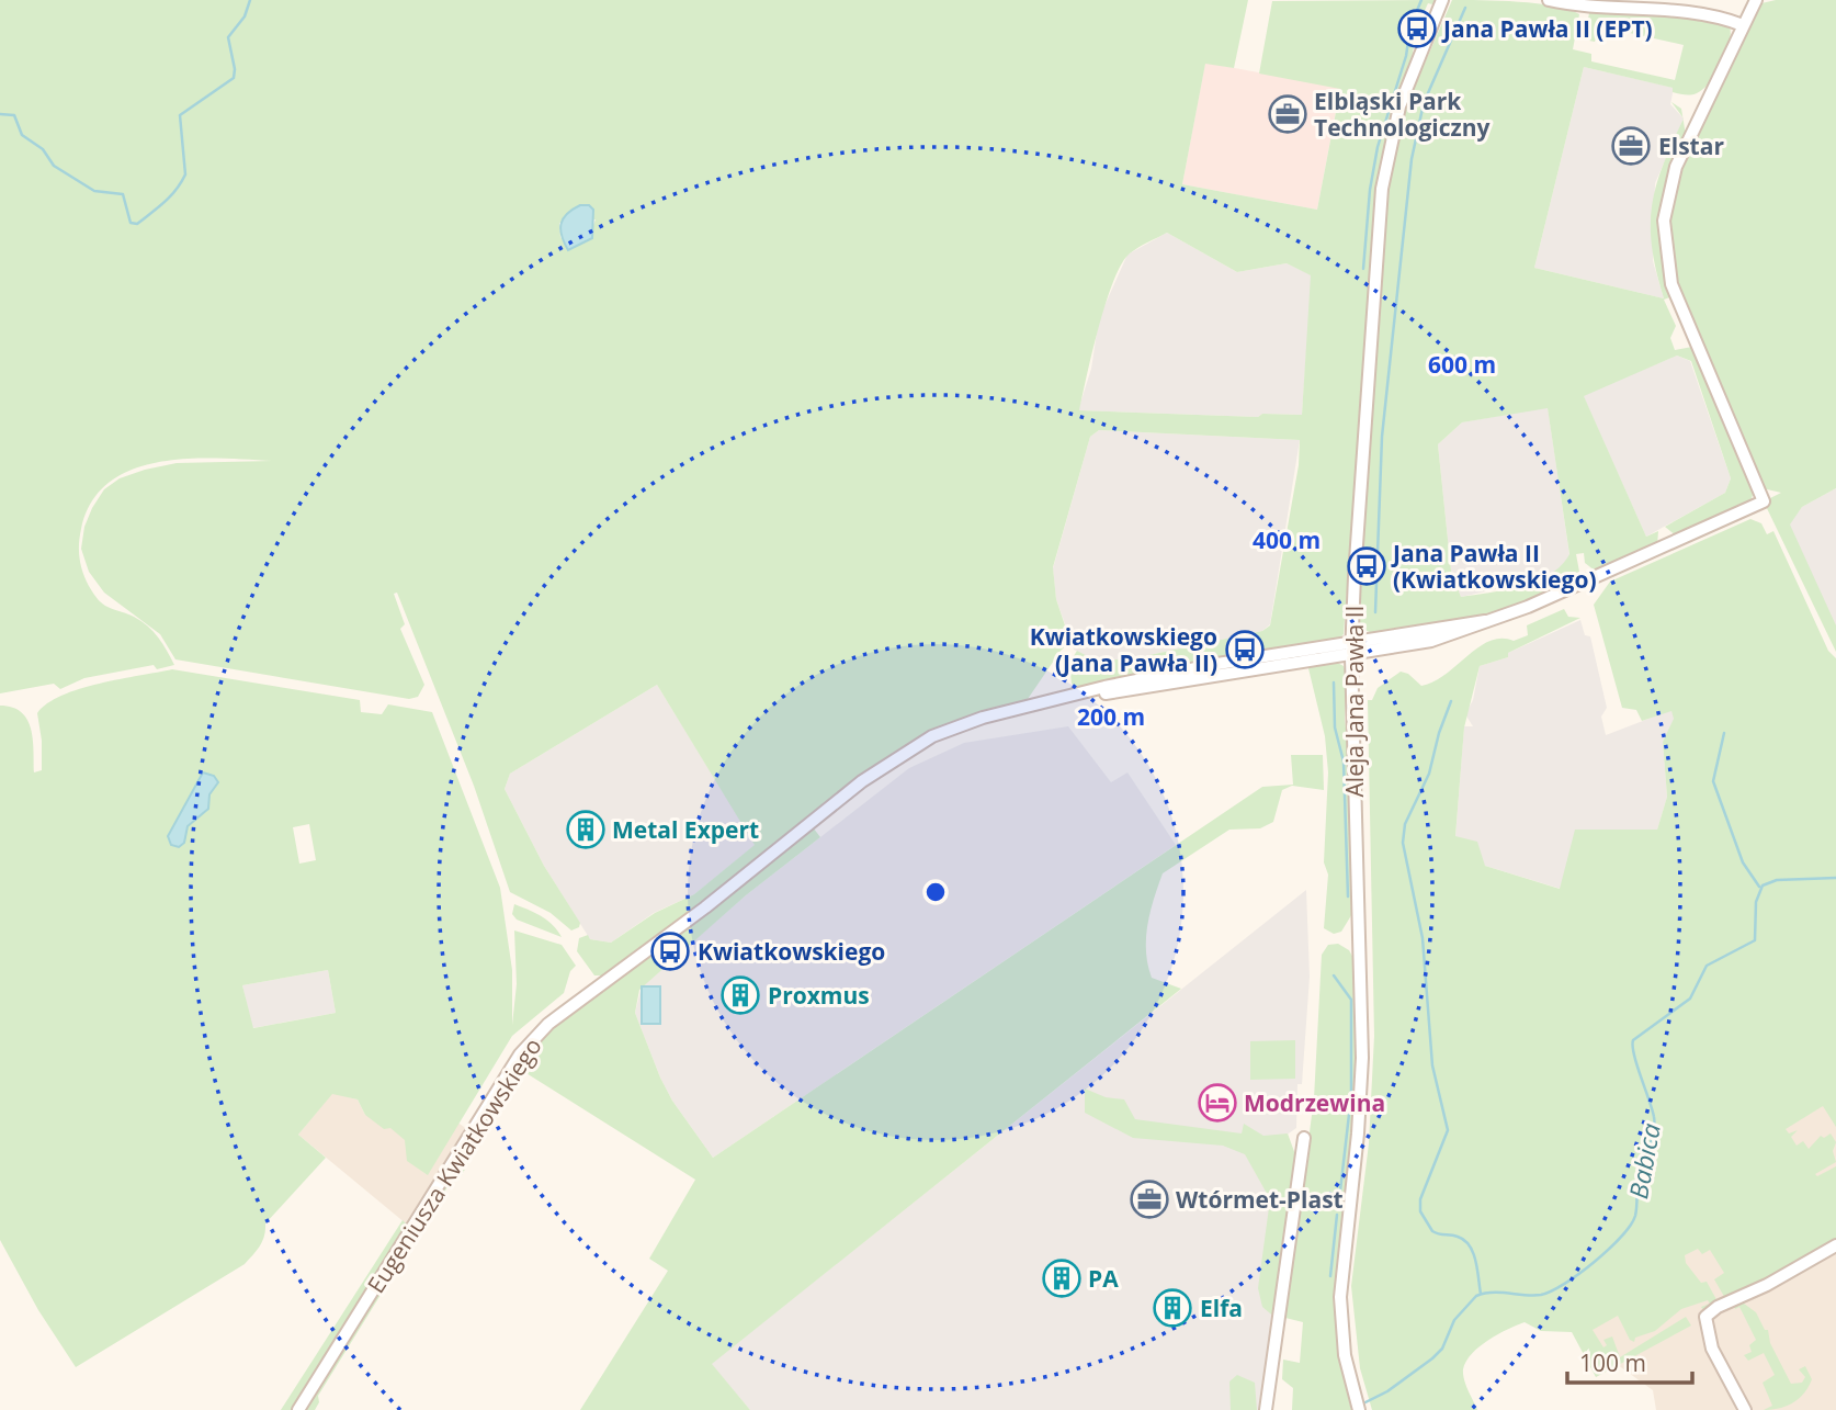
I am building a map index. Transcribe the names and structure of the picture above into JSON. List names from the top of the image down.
{
  "streets": {
    "street": ["Aleja Jana Pawła II", "Eugeniusza Kwiatkowskiego"]
  },
  "crossings": [
    ["Aleja Jana Pawła II", "Eugeniusza Kwiatkowskiego"]
  ],
  "water": ["Babica"],
  "places": {
    "bus stop": [
      "Jana Pawła II (EPT)",
      "Jana Pawła II (Kwiatkowskiego)",
      "Kwiatkowskiego (Jana Pawła II)",
      "Kwiatkowskiego"
    ],
    "office": ["Elbląski Park Technologiczny", "Elstar", "Wtórmet-Plast"],
    "building": [
      "Metal Expert",
      "Proxmus",
      "PA",
      "Elfa"
    ],
    "hotel": ["Modrzewina"]
  },
  "scale_bar": "100 m",
  "rings": ["600 m", "400 m", "200 m"]
}
